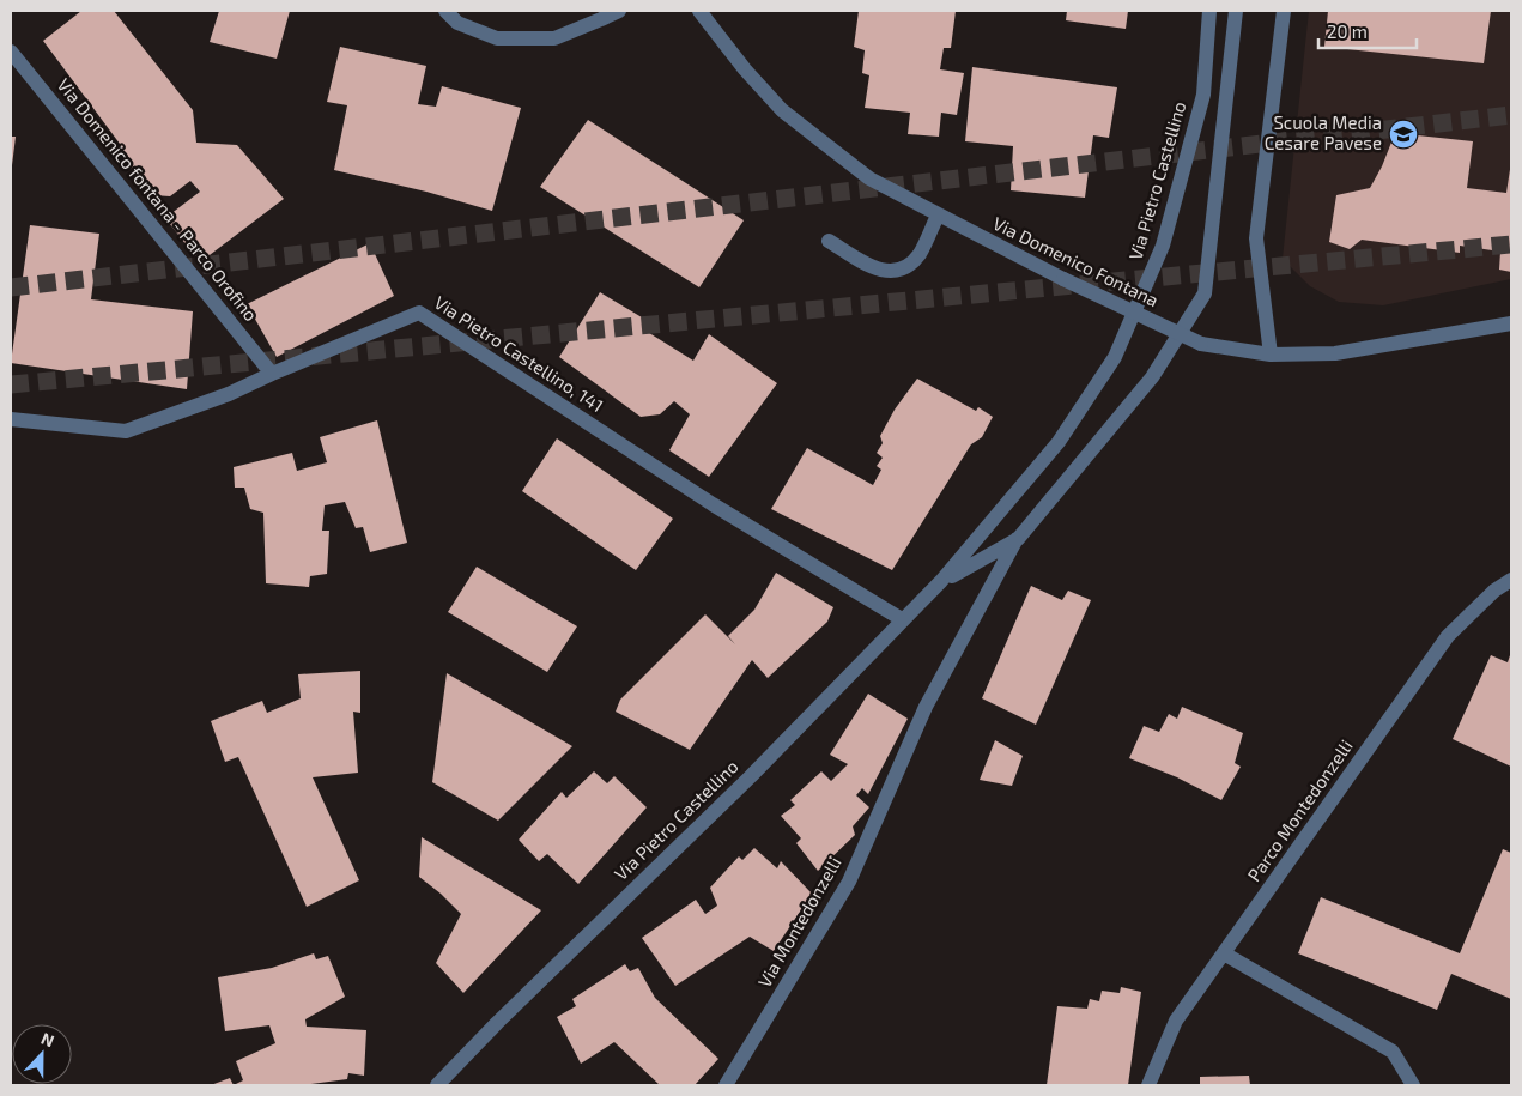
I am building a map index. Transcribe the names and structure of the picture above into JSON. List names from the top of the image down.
{
  "streets": {
    "street": [
      "Via Pietro Castellino",
      "Via Domenico fontana - Parco Orofino",
      "Via Domenico Fontana",
      "Via Pietro Castellino, 141",
      "Parco Montedonzelli",
      "Via Montedonzelli"
    ]
  },
  "crossings": [
    ["Via Pietro Castellino", "Via Pietro Castellino, 141"],
    ["Via Pietro Castellino", "Via Montedonzelli"],
    ["Via Domenico fontana - Parco Orofino", "Via Pietro Castellino, 141"]
  ],
  "places": {
    "school or university": ["Scuola Media Cesare Pavese"]
  },
  "scale_bar": "20 m",
  "north": "top"
}
